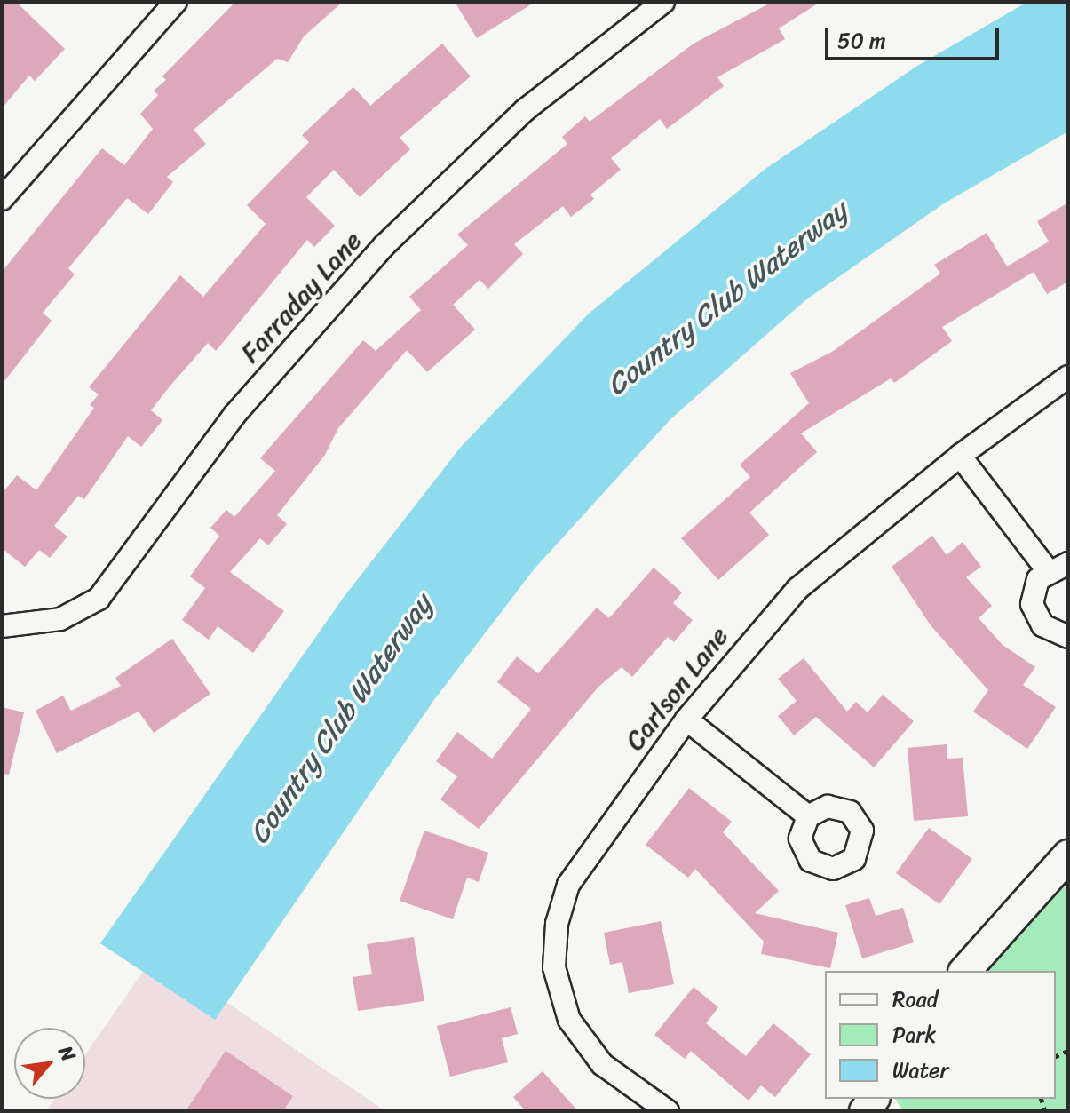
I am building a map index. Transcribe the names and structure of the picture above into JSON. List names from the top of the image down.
{
  "streets": {
    "street": ["Farraday Lane", "Carlson Lane"]
  },
  "water": ["Country Club Waterway"],
  "legend": ["Road", "Park", "Water"],
  "scale_bar": "50 m",
  "north": "top right"
}
